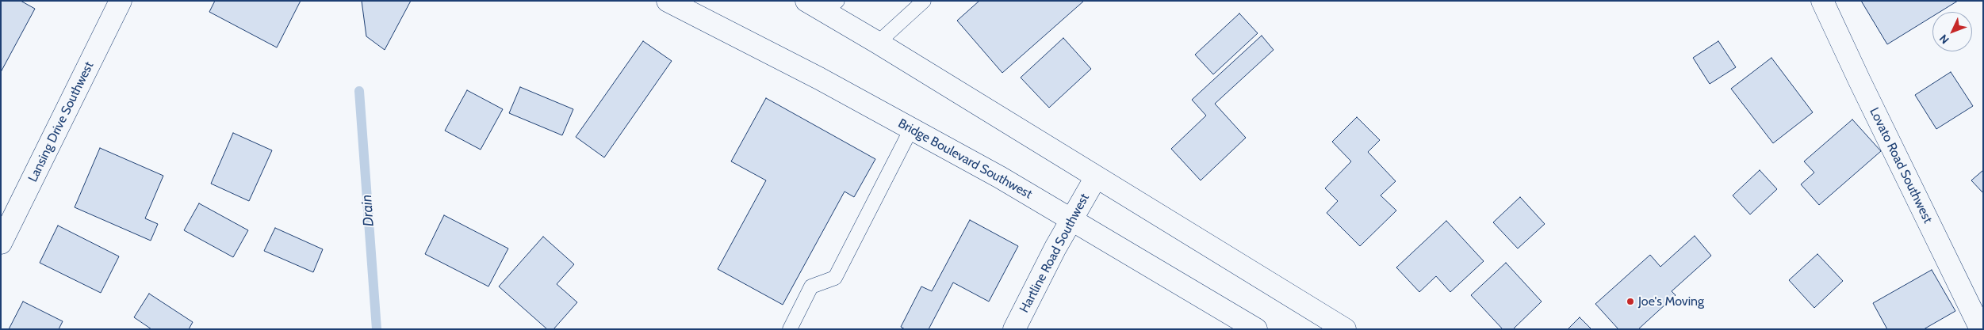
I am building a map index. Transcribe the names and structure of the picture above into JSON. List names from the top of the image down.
{
  "streets": {
    "main road": [
      "Lansing Drive Southwest",
      "Bridge Boulevard Southwest",
      "Lovato Road Southwest",
      "Hartline Road Southwest"
    ]
  },
  "crossings": [
    ["Bridge Boulevard Southwest", "Hartline Road Southwest"]
  ],
  "water": ["Drain"],
  "places": ["Joe's Moving"],
  "north": "bottom left"
}
